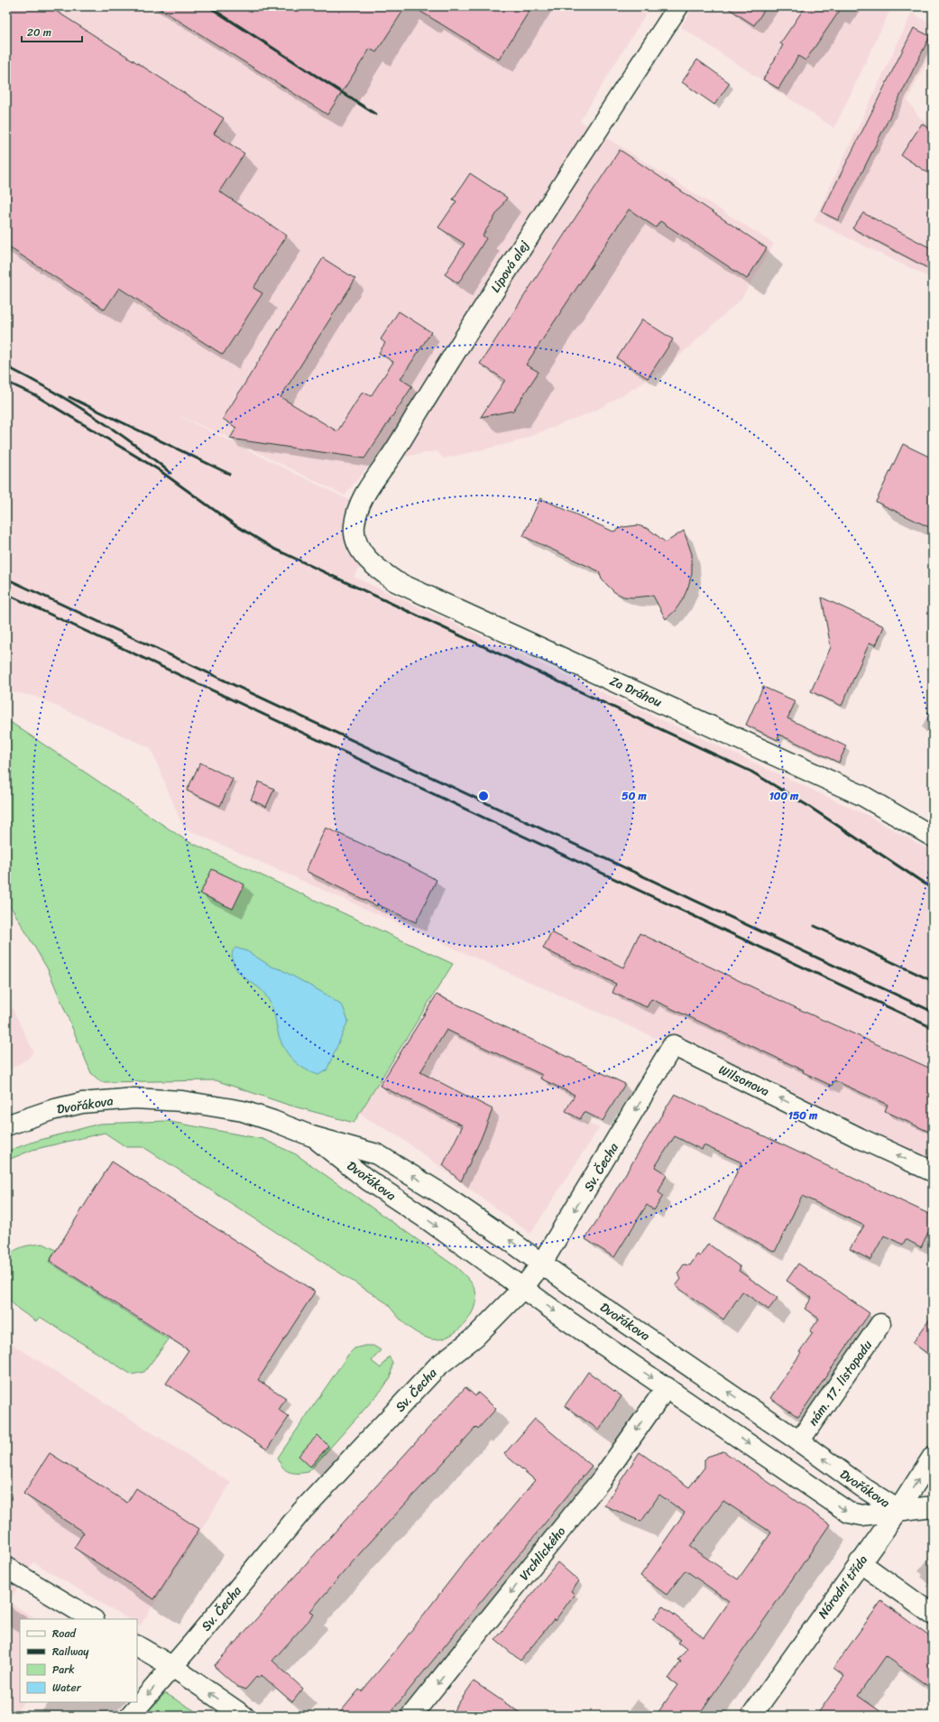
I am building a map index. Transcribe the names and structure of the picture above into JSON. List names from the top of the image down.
{
  "streets": {
    "street": [
      "Lipová alej",
      "Za Dráhou",
      "Wilsonova",
      "Dvořákova",
      "Sv. Čecha",
      "nám. 17. listopadu",
      "Vrchlického",
      "Národní třída"
    ]
  },
  "crossings": [
    ["Lipová alej", "Za Dráhou"],
    ["Wilsonova", "Sv. Čecha"],
    ["Dvořákova", "Sv. Čecha"],
    ["Dvořákova", "nám. 17. listopadu"],
    ["Dvořákova", "Vrchlického"],
    ["Dvořákova", "Národní třída"]
  ],
  "one_way": ["Wilsonova", "Sv. Čecha", "Vrchlického"],
  "legend": [
    "Road",
    "Railway",
    "Park",
    "Water"
  ],
  "scale_bar": "20 m",
  "rings": ["50 m", "100 m", "150 m"]
}
